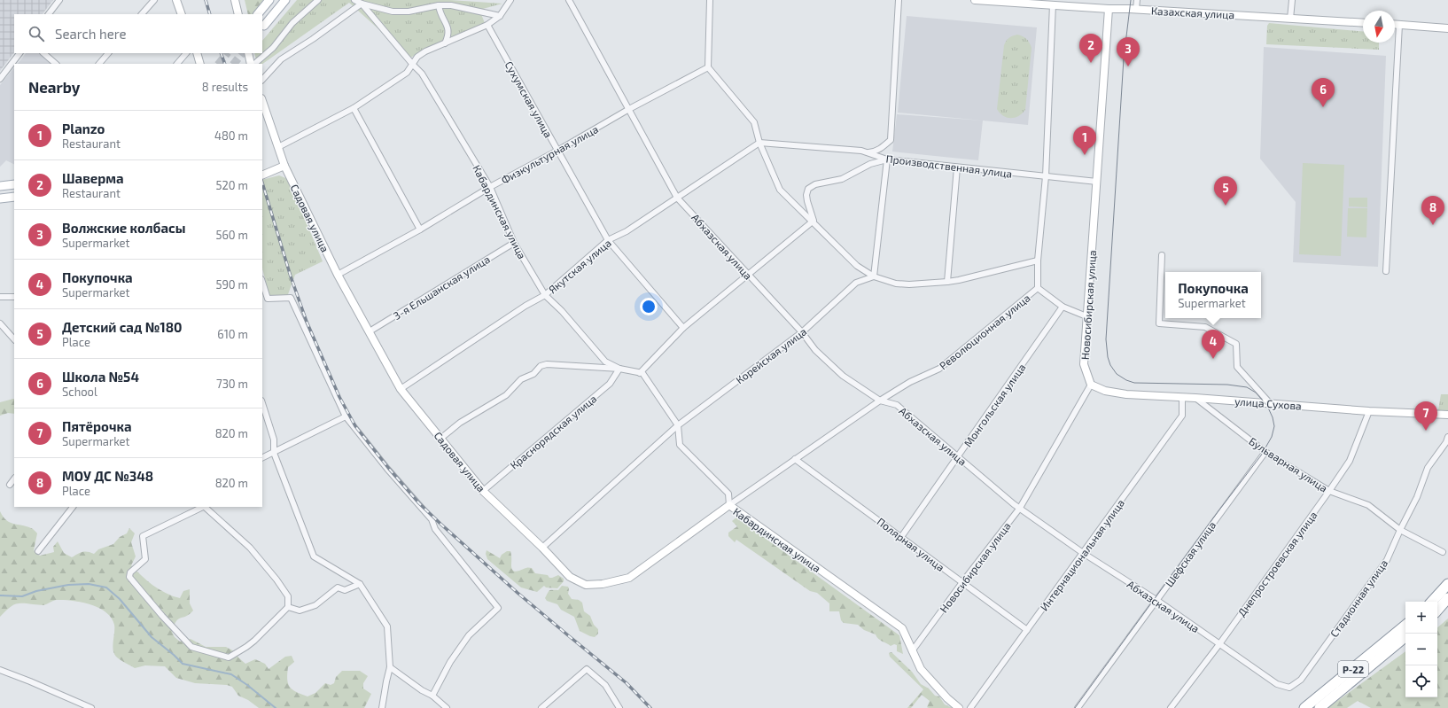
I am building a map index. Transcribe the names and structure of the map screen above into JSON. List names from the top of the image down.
{
  "streets": {
    "highway": ["Р-22"],
    "street": [
      "Казахская улица",
      "Сухумская улица",
      "Физкультурная улица",
      "Производственная улица",
      "Кабардинская улица",
      "Садовая улица",
      "Абхазская улица",
      "Якутская улица",
      "3-я Ельшанская улица",
      "Новосибирская улица",
      "Революционная улица",
      "Корейская улица",
      "улица Сухова",
      "Монгольская улица",
      "Краснорядская улица",
      "Бульварная улица",
      "Полярная улица",
      "Шефская улица",
      "Интернациональная улица",
      "Днепростроевская улица",
      "Стадионная улица"
    ]
  },
  "crossings": [
    ["Казахская улица", "Новосибирская улица"],
    ["Казахская улица", "Революционная улица"],
    ["Сухумская улица", "Физкультурная улица"],
    ["Сухумская улица", "Якутская улица"],
    ["Физкультурная улица", "Кабардинская улица"],
    ["Физкультурная улица", "Садовая улица"],
    ["Физкультурная улица", "Абхазская улица"],
    ["Производственная улица", "Якутская улица"],
    ["Производственная улица", "Новосибирская улица"],
    ["Производственная улица", "Революционная улица"],
    ["Кабардинская улица", "Садовая улица"],
    ["Кабардинская улица", "Якутская улица"],
    ["Кабардинская улица", "3-я Ельшанская улица"],
    ["Кабардинская улица", "Новосибирская улица"],
    ["Кабардинская улица", "Революционная улица"],
    ["Кабардинская улица", "Корейская улица"],
    ["Кабардинская улица", "Краснорядская улица"],
    ["Садовая улица", "Якутская улица"],
    ["Садовая улица", "3-я Ельшанская улица"],
    ["Садовая улица", "Революционная улица"],
    ["Садовая улица", "Корейская улица"],
    ["Садовая улица", "Краснорядская улица"],
    ["Абхазская улица", "Якутская улица"],
    ["Абхазская улица", "Новосибирская улица"],
    ["Абхазская улица", "Революционная улица"],
    ["Абхазская улица", "Корейская улица"],
    ["Абхазская улица", "Монгольская улица"],
    ["Абхазская улица", "Шефская улица"],
    ["Абхазская улица", "Интернациональная улица"],
    ["Абхазская улица", "Днепростроевская улица"],
    ["Абхазская улица", "Стадионная улица"],
    ["Новосибирская улица", "улица Сухова"],
    ["Новосибирская улица", "Полярная улица"],
    ["Революционная улица", "Полярная улица"],
    ["улица Сухова", "Бульварная улица"],
    ["улица Сухова", "Интернациональная улица"],
    ["улица Сухова", "Днепростроевская улица"],
    ["Монгольская улица", "Полярная улица"],
    ["Бульварная улица", "Шефская улица"],
    ["Бульварная улица", "Днепростроевская улица"],
    ["Бульварная улица", "Стадионная улица"],
    ["Полярная улица", "Интернациональная улица"]
  ],
  "north": "bottom",
  "page": {
    "search": "Search here",
    "pins": [
      "2",
      "3",
      "6",
      "1",
      "5",
      "8",
      "4",
      "7"
    ],
    "heading": ["Nearby", "8 results"],
    "list": [
      {
        "mark": "1",
        "name": "Planzo",
        "note": "Restaurant",
        "value": "480 m"
      },
      {
        "mark": "2",
        "name": "Шаверма",
        "note": "Restaurant",
        "value": "520 m"
      },
      {
        "mark": "3",
        "name": "Волжские колбасы",
        "note": "Supermarket",
        "value": "560 m"
      },
      {
        "mark": "4",
        "name": "Покупочка",
        "note": "Supermarket",
        "value": "590 m"
      },
      {
        "mark": "5",
        "name": "Детский сад №180",
        "note": "Place",
        "value": "610 m"
      },
      {
        "mark": "6",
        "name": "Школа №54",
        "note": "School",
        "value": "730 m"
      },
      {
        "mark": "7",
        "name": "Пятёрочка",
        "note": "Supermarket",
        "value": "820 m"
      },
      {
        "mark": "8",
        "name": "МОУ ДС №348",
        "note": "Place",
        "value": "820 m"
      }
    ],
    "popup": ["Покупочка", "Supermarket"],
    "map_buttons": ["+", "−"]
  }
}
